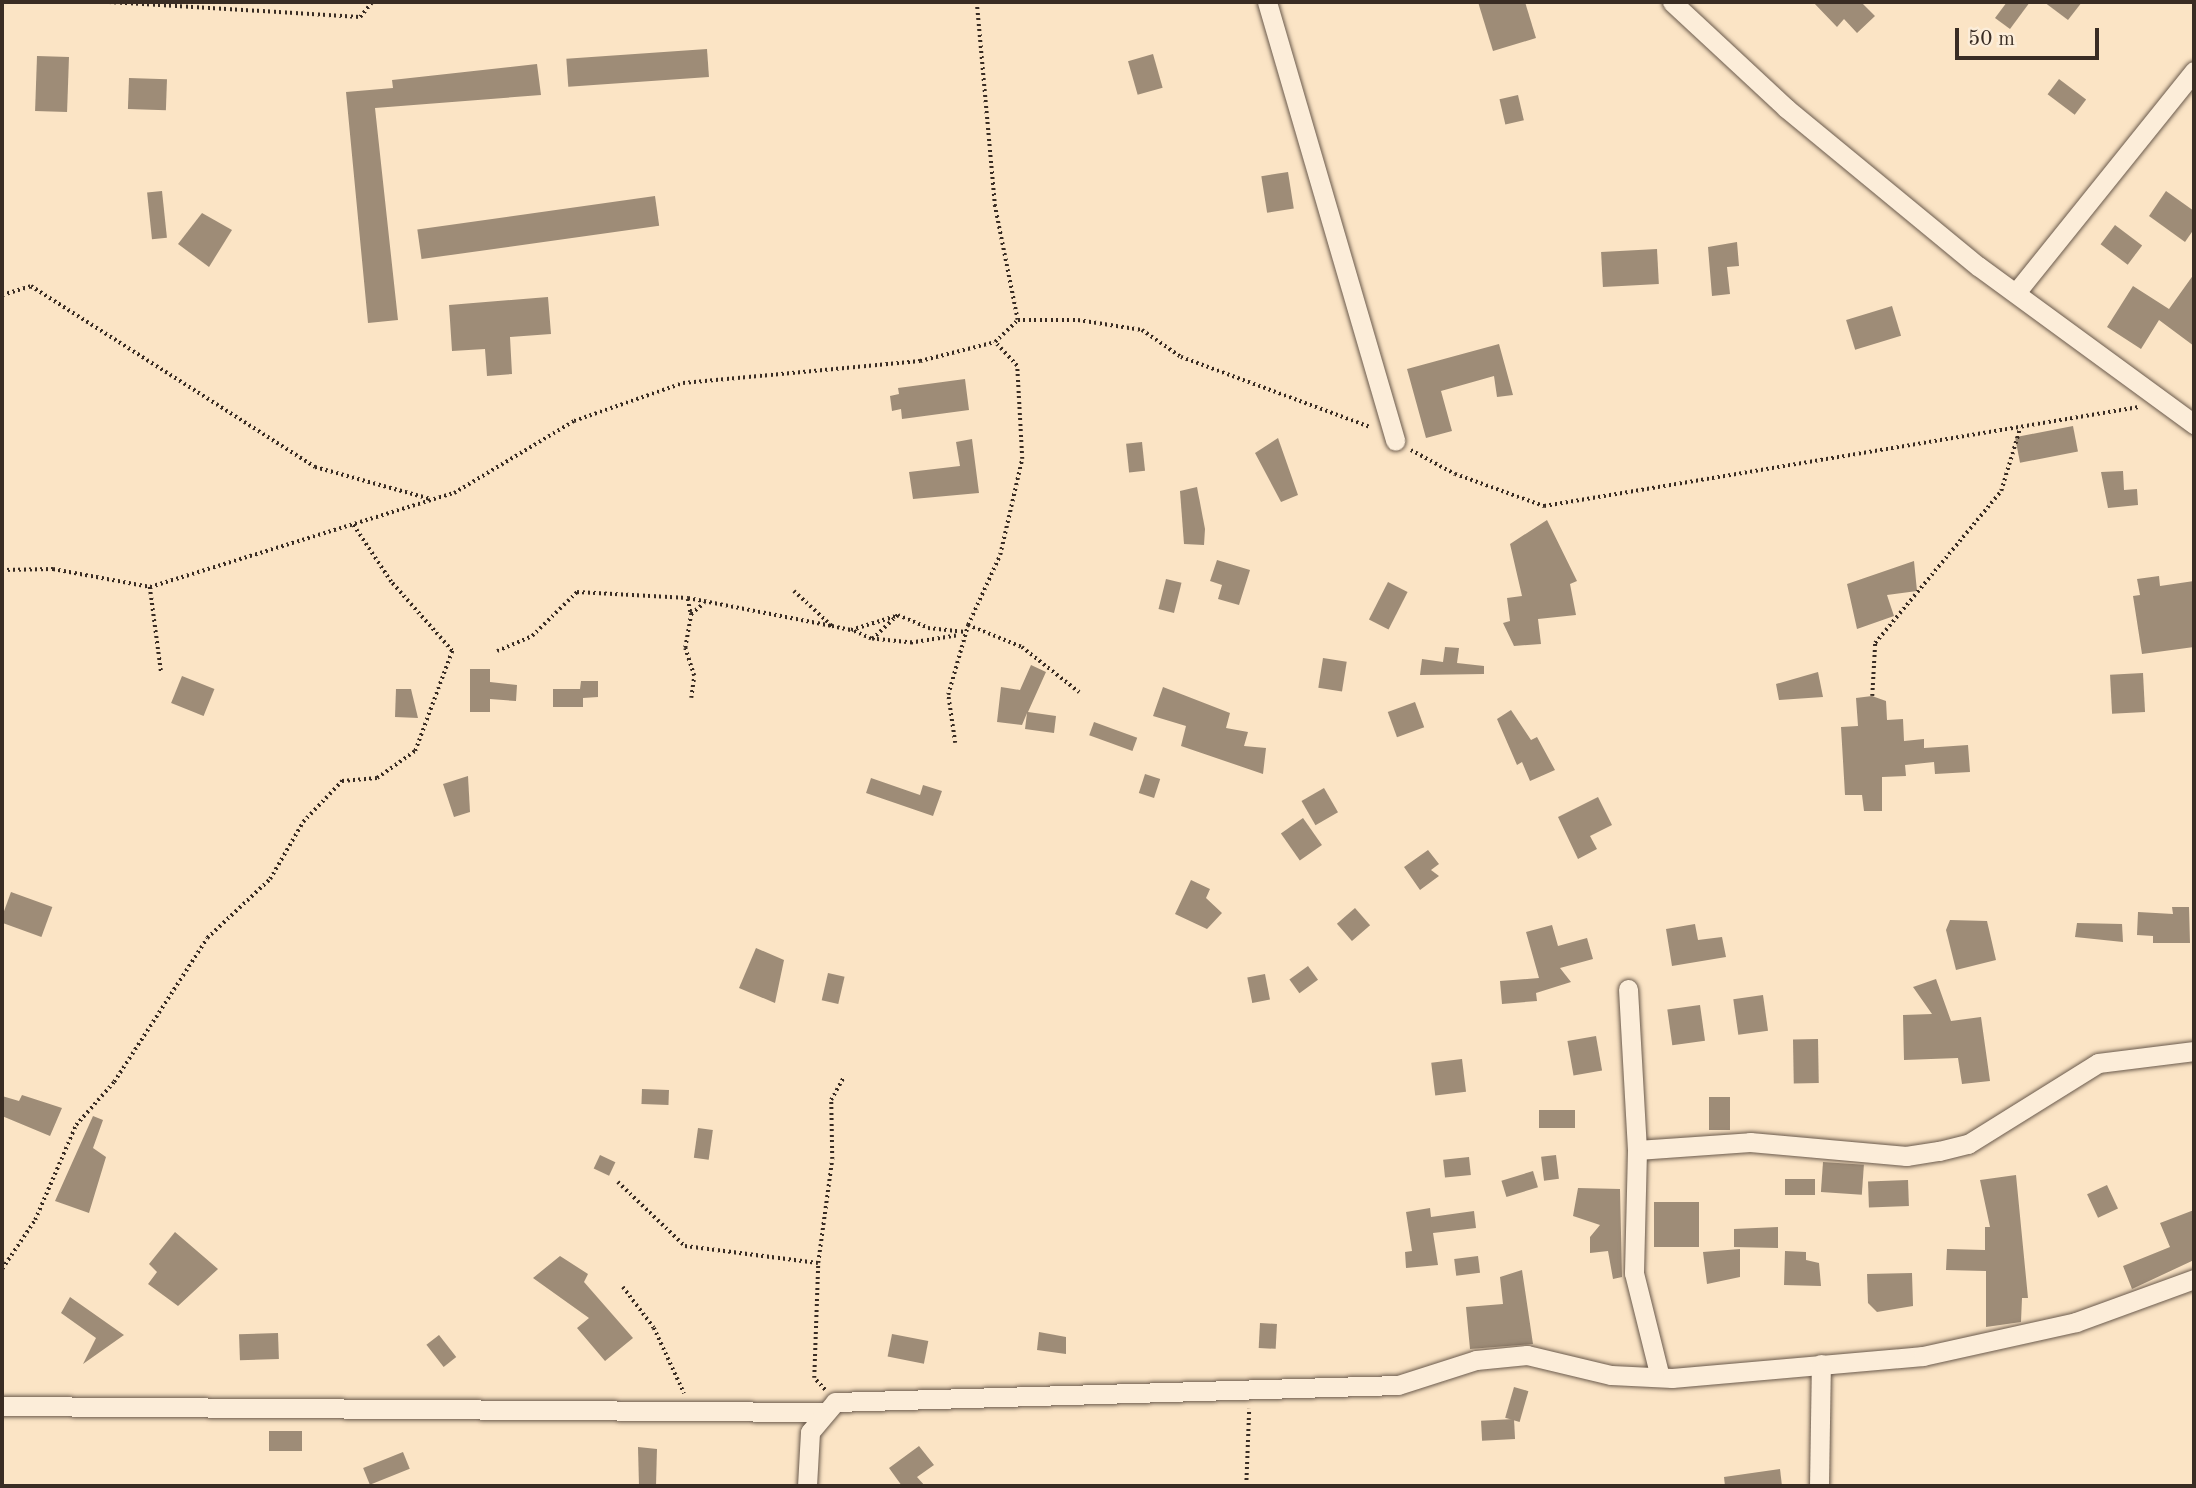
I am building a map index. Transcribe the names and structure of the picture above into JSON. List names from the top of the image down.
{
  "scale_bar": "50 m"
}
